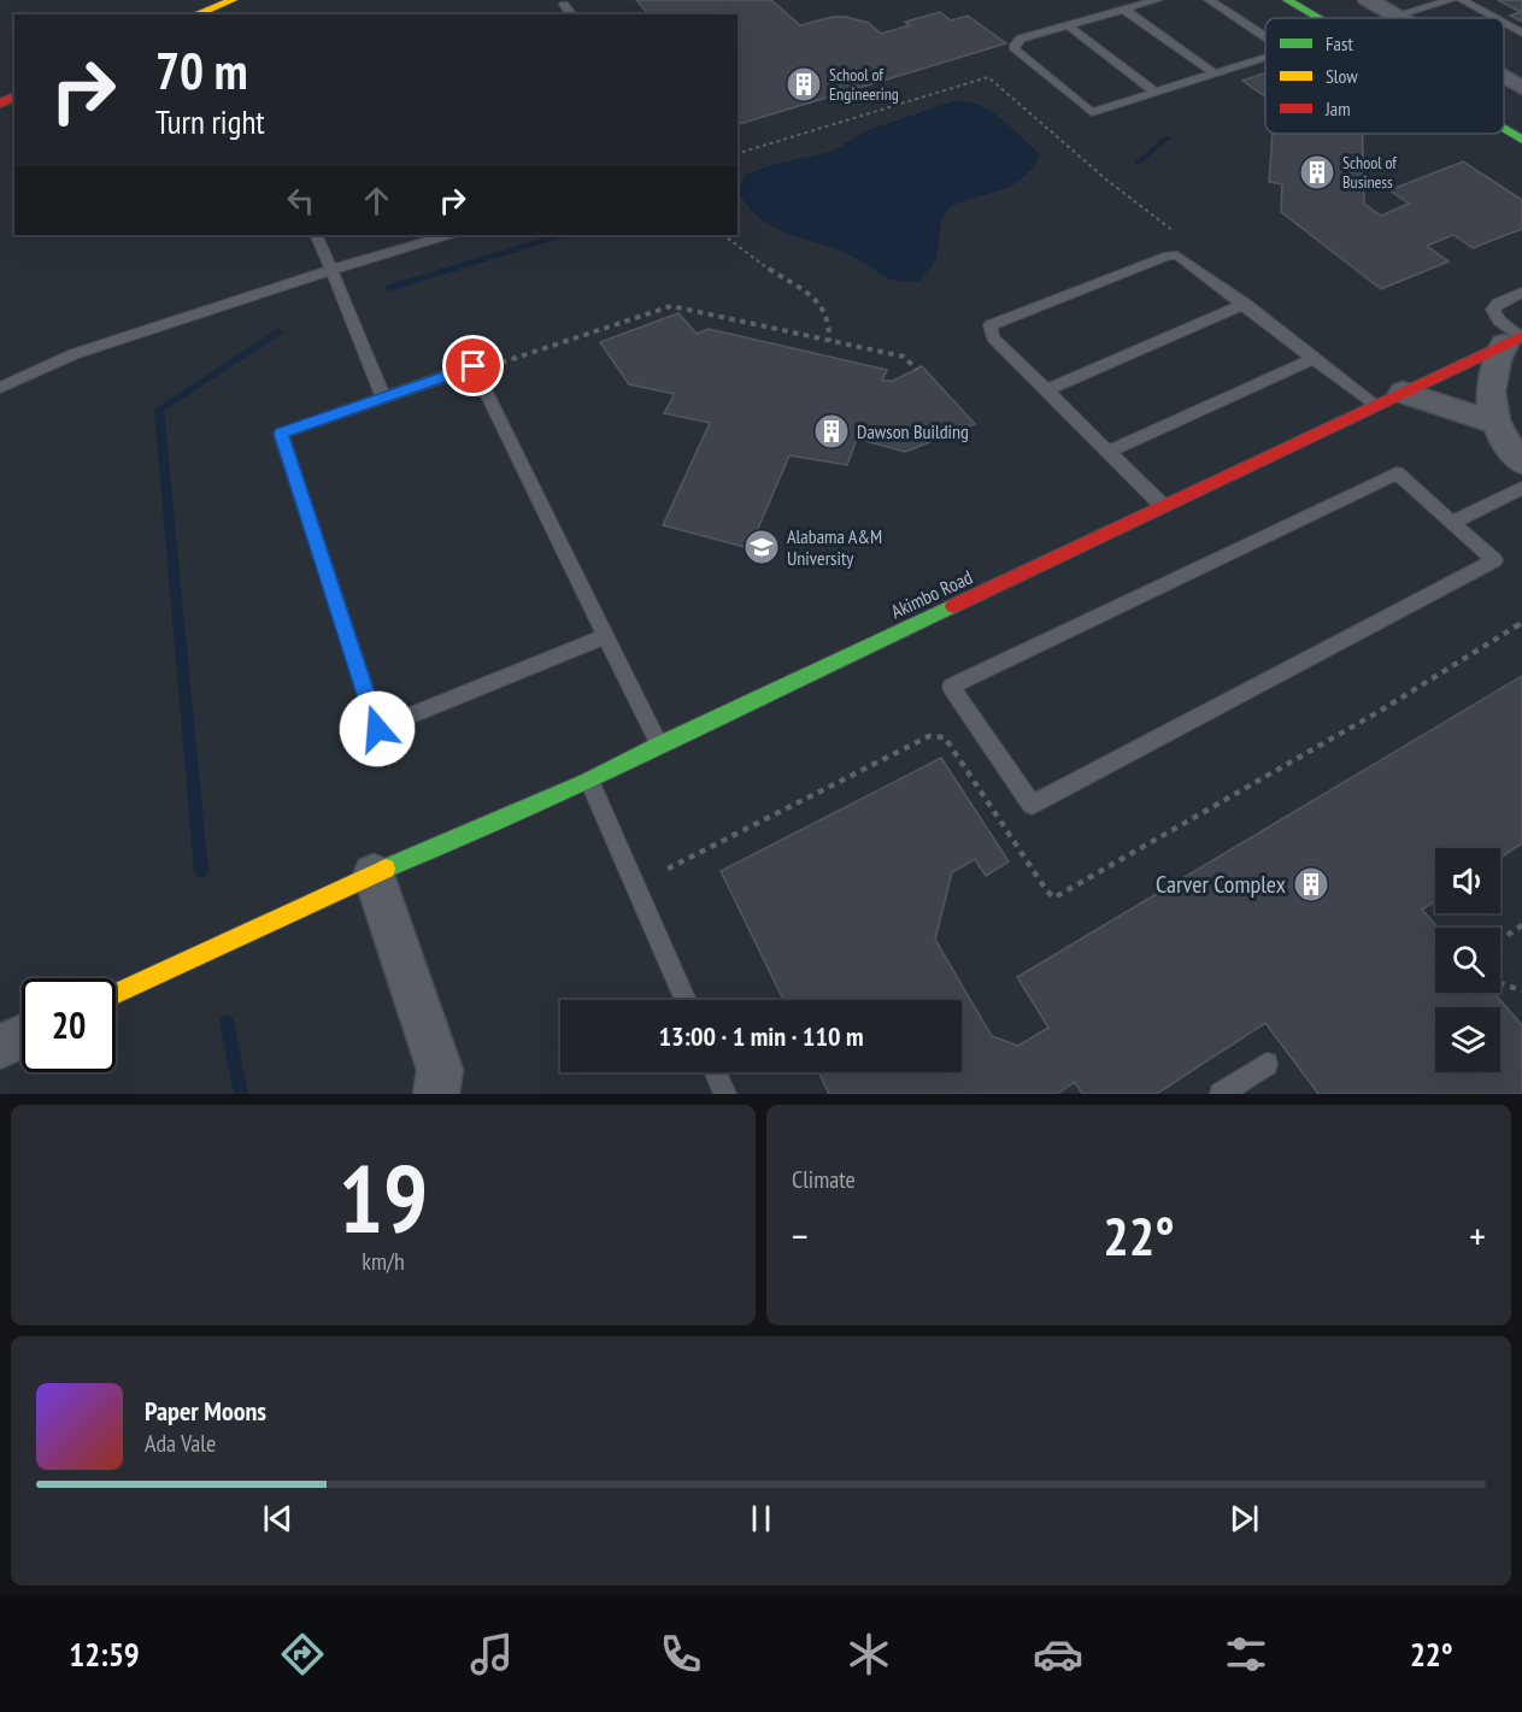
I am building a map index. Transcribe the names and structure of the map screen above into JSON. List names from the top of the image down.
{
  "streets": {
    "street": ["Akimbo Road"]
  },
  "places": {
    "building": [
      "School of Engineering",
      "School of Business",
      "Dawson Building",
      "Carver Complex"
    ],
    "school or university": ["Alabama A&M University"]
  },
  "legend": ["Fast", "Slow", "Jam"],
  "page": {
    "turn": ["70 m", "Turn right"],
    "limit": "20",
    "trip": "13:00 · 1 min · 110 m",
    "tile": [
      ["19", "km/h"],
      "Climate"
    ],
    "heat": ["−", "22°", "+"],
    "song": ["Paper Moons", "Ada Vale"],
    "tabs": ["12:59", "22°"]
  }
}
